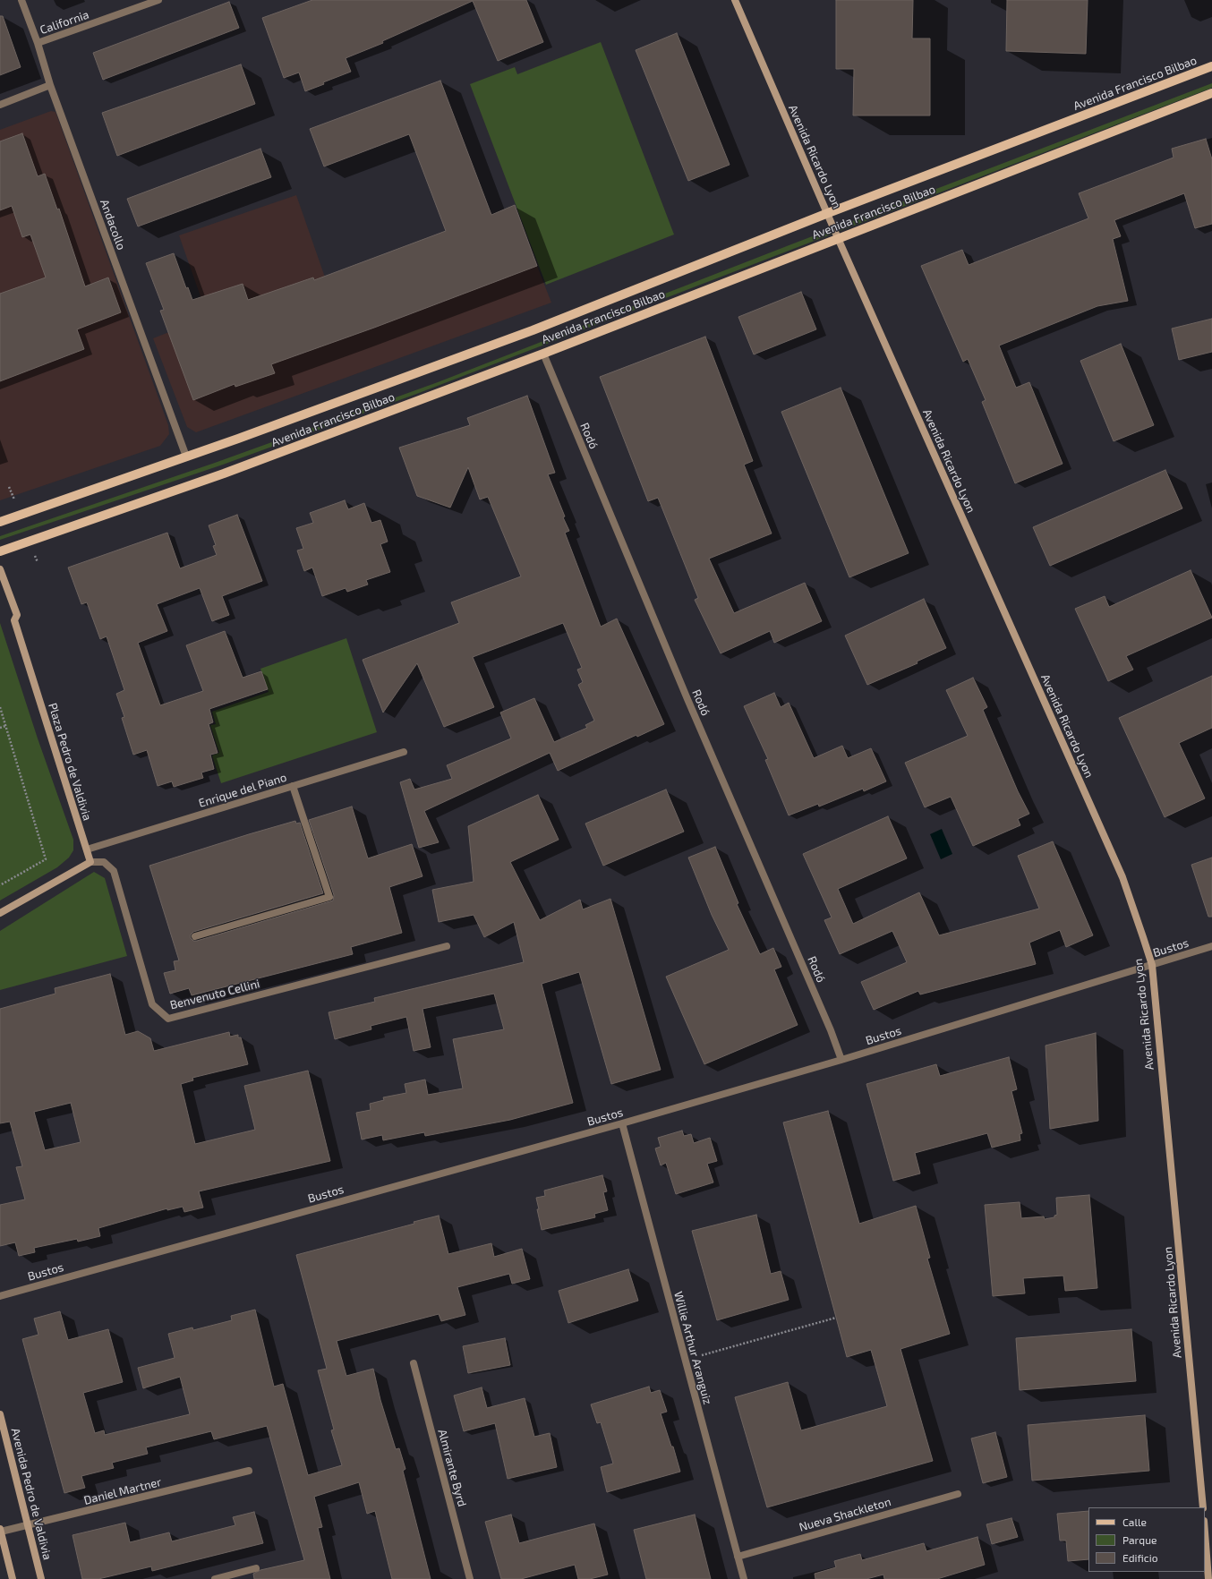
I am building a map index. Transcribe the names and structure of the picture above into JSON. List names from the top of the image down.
{
  "streets": {
    "main road": ["Avenida Francisco Bilbao"],
    "street": [
      "California",
      "Avenida Ricardo Lyon",
      "Andacollo",
      "Rodó",
      "Plaza Pedro de Valdivia",
      "Enrique del Piano",
      "Bustos",
      "Benvenuto Cellini",
      "Willie Arthur Aranguiz",
      "Almirante Byrd",
      "Daniel Martner",
      "Avenida Pedro de Valdivia",
      "Nueva Shackleton"
    ]
  },
  "crossings": [
    ["California", "Andacollo"],
    ["Avenida Francisco Bilbao", "Avenida Ricardo Lyon"],
    ["Avenida Francisco Bilbao", "Andacollo"],
    ["Avenida Francisco Bilbao", "Rodó"],
    ["Avenida Ricardo Lyon", "Bustos"],
    ["Rodó", "Bustos"],
    ["Plaza Pedro de Valdivia", "Enrique del Piano"],
    ["Plaza Pedro de Valdivia", "Benvenuto Cellini"],
    ["Bustos", "Willie Arthur Aranguiz"],
    ["Willie Arthur Aranguiz", "Nueva Shackleton"],
    ["Daniel Martner", "Avenida Pedro de Valdivia"]
  ],
  "legend": ["Calle", "Parque", "Edificio"]
}
